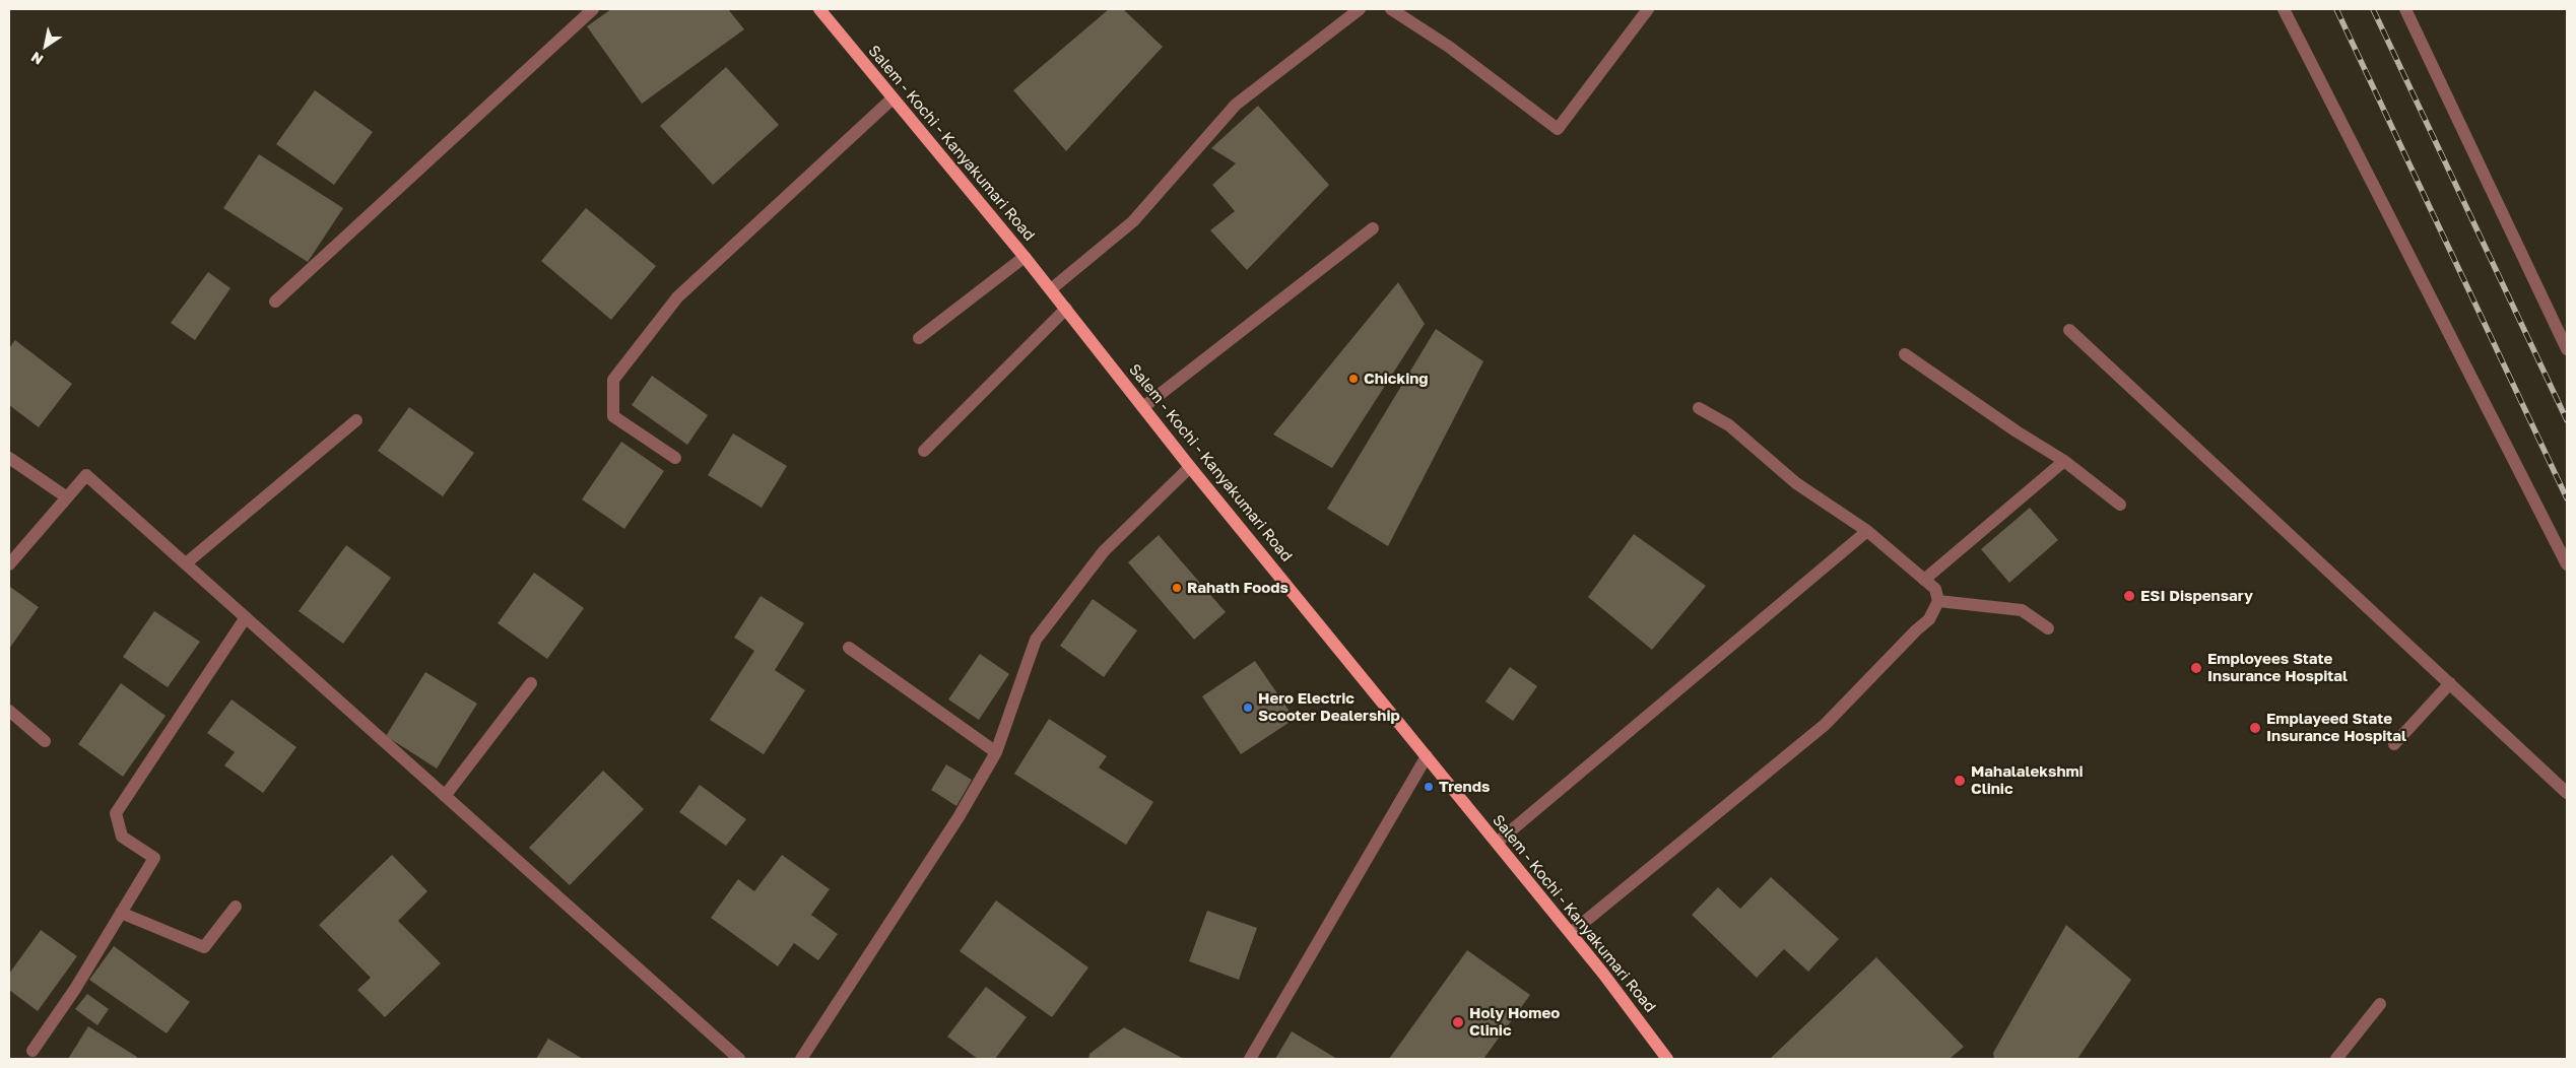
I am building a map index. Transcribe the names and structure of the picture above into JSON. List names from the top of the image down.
{
  "streets": {
    "main road": ["Salem - Kochi - Kanyakumari Road"]
  },
  "places": [
    "Chicking",
    "Rahath Foods",
    "ESI Dispensary",
    "Employees State Insurance Hospital",
    "Hero Electric Scooter Dealership",
    "Emplayeed State Insurance Hospital",
    "Mahalalekshmi Clinic",
    "Trends",
    "Holy Homeo Clinic"
  ],
  "north": "bottom left"
}
